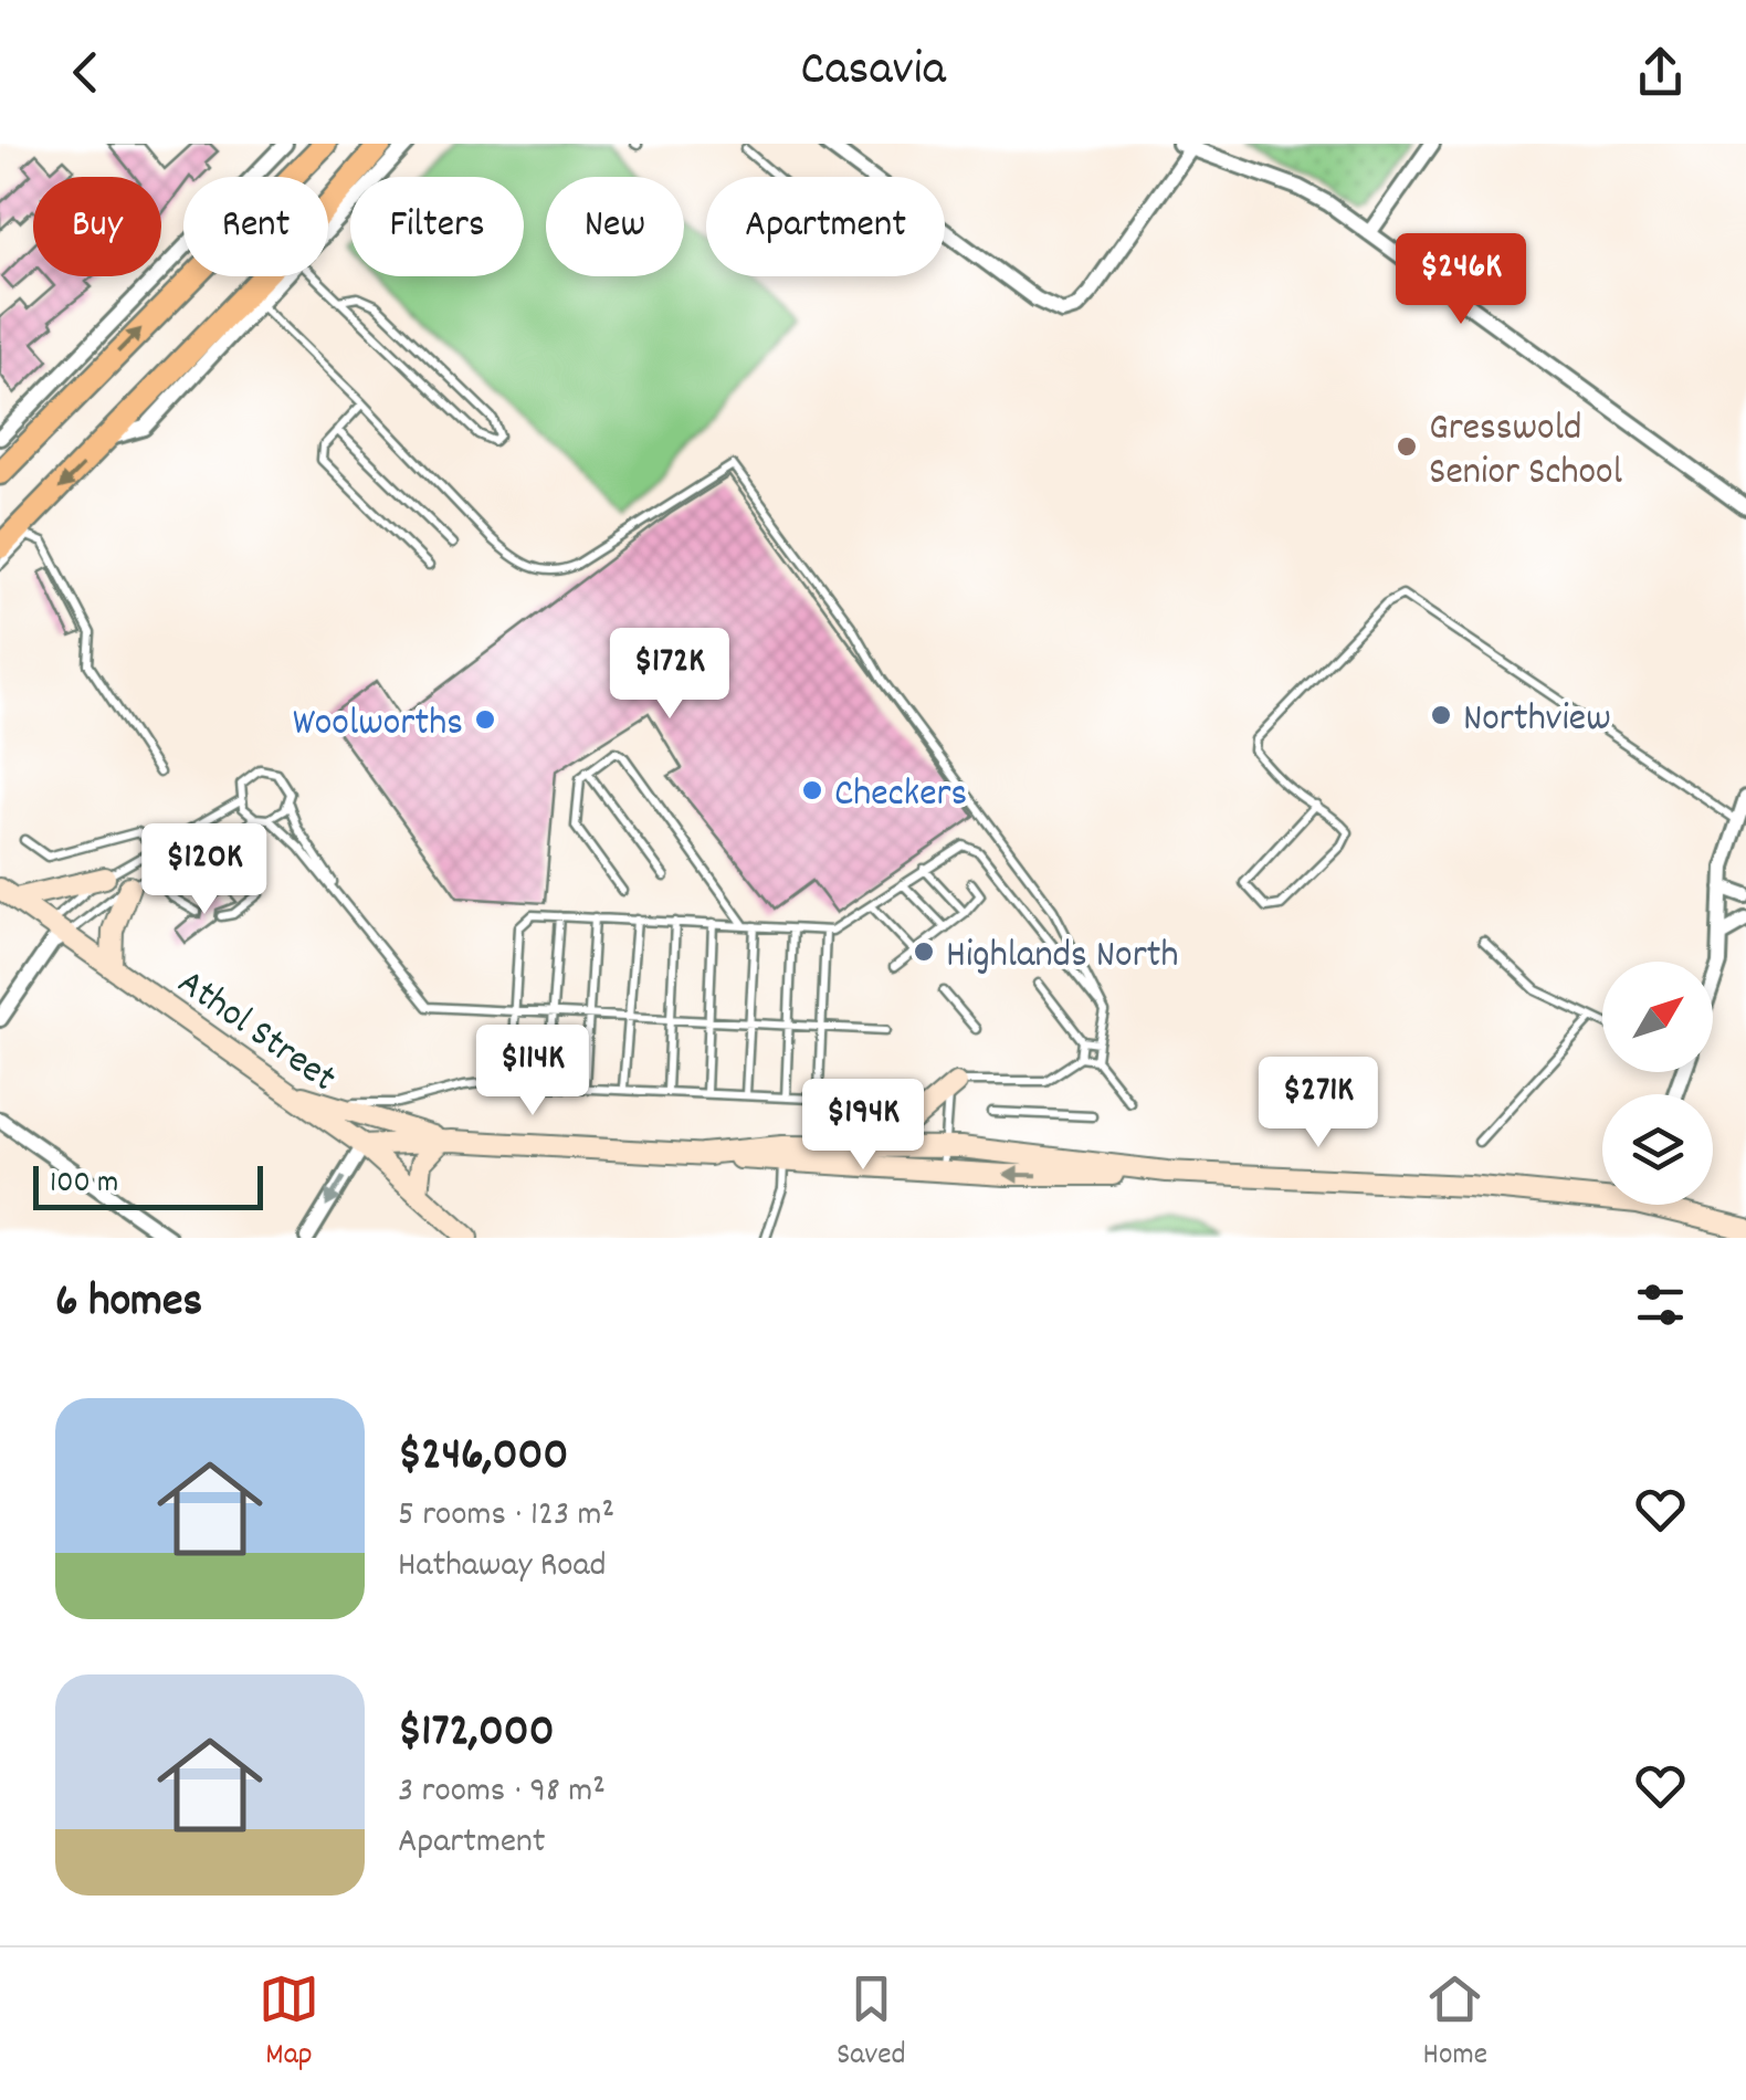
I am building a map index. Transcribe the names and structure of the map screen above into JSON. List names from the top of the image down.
{
  "streets": {
    "main road": ["Athol Street"]
  },
  "places": [
    "Gresswold Senior School",
    "Northview",
    "Woolworths",
    "Checkers",
    "Highlands North"
  ],
  "scale_bar": "100 m",
  "north": "top right",
  "page": {
    "header": "Casavia",
    "chip": [
      "Buy",
      "Rent",
      "Filters",
      "New",
      "Apartment"
    ],
    "price": [
      "$246K",
      "$172K",
      "$120K",
      "$114K",
      "$271K",
      "$194K"
    ],
    "scale": "100 m",
    "heading": "6 homes",
    "list": [
      {
        "name": "$246,000",
        "note": "5 rooms · 123 m² · Hathaway Road"
      },
      {
        "name": "$172,000",
        "note": "3 rooms · 98 m² · Apartment"
      }
    ],
    "tabs": ["Map", "Saved", "Home"]
  }
}
